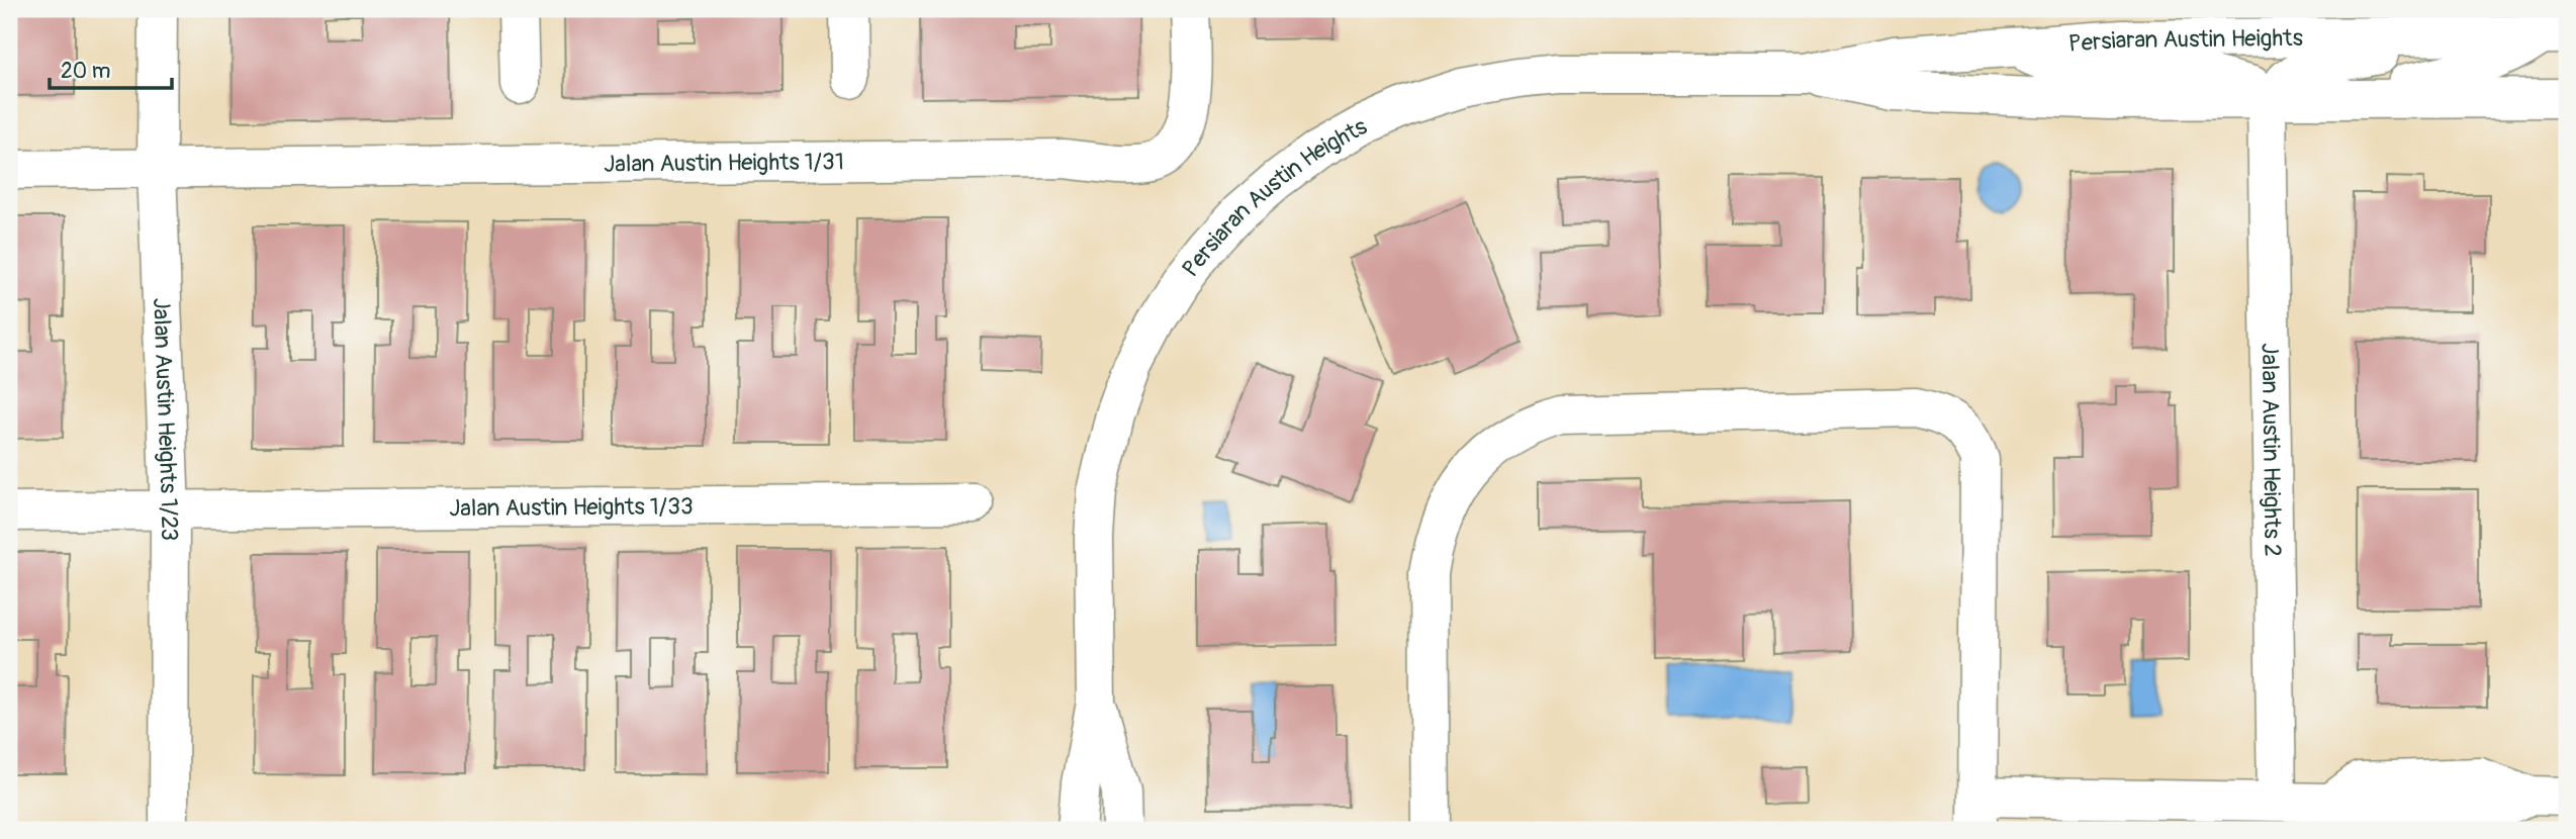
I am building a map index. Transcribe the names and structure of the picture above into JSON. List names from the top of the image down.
{
  "streets": {
    "street": [
      "Persiaran Austin Heights",
      "Jalan Austin Heights 1/31",
      "Jalan Austin Heights 1/23",
      "Jalan Austin Heights 2",
      "Jalan Austin Heights 1/33"
    ]
  },
  "crossings": [
    ["Persiaran Austin Heights", "Jalan Austin Heights 2"],
    ["Jalan Austin Heights 1/31", "Jalan Austin Heights 1/23"],
    ["Jalan Austin Heights 1/23", "Jalan Austin Heights 1/33"]
  ],
  "scale_bar": "20 m"
}
